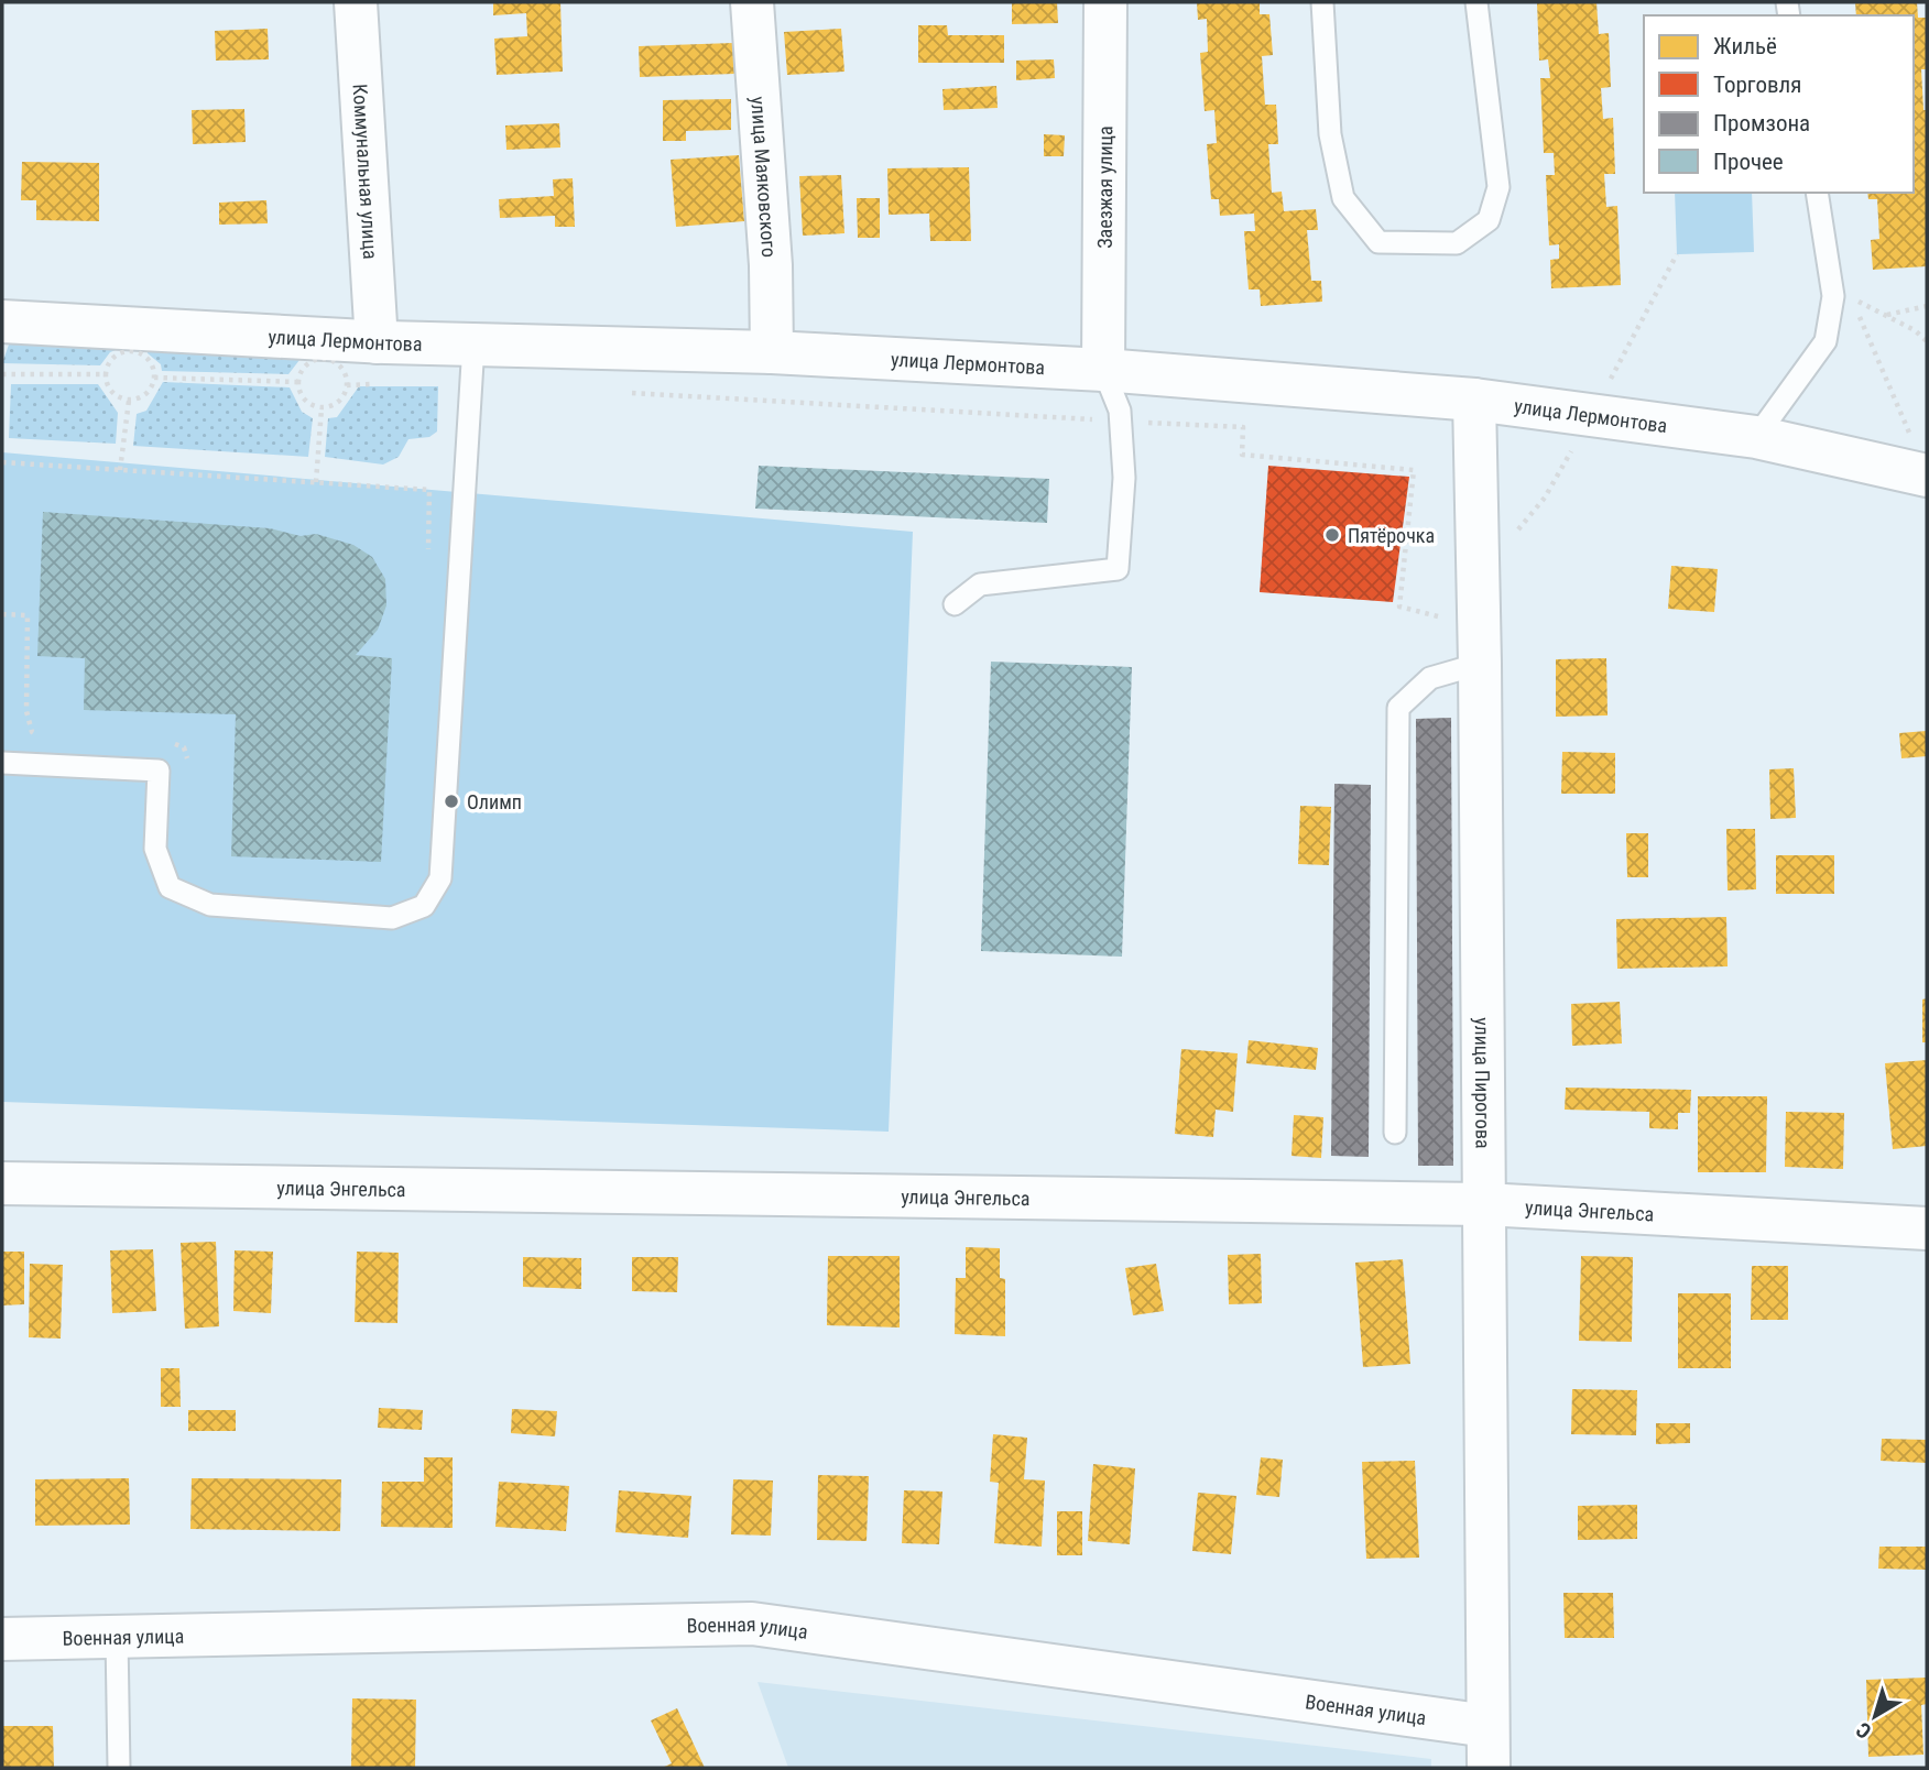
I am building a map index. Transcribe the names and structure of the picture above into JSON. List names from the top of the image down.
{
  "streets": {
    "street": [
      "Коммунальная улица",
      "улица Маяковского",
      "Заезжая улица",
      "улица Лермонтова",
      "улица Пирогова",
      "улица Энгельса",
      "Военная улица"
    ]
  },
  "crossings": [
    ["Коммунальная улица", "улица Лермонтова"],
    ["улица Маяковского", "улица Лермонтова"],
    ["Заезжая улица", "улица Лермонтова"],
    ["улица Лермонтова", "улица Пирогова"],
    ["улица Пирогова", "улица Энгельса"],
    ["улица Пирогова", "Военная улица"]
  ],
  "places": ["Пятёрочка", "Олимп"],
  "legend": [
    "Жильё",
    "Торговля",
    "Промзона",
    "Прочее"
  ],
  "north": "bottom left"
}
